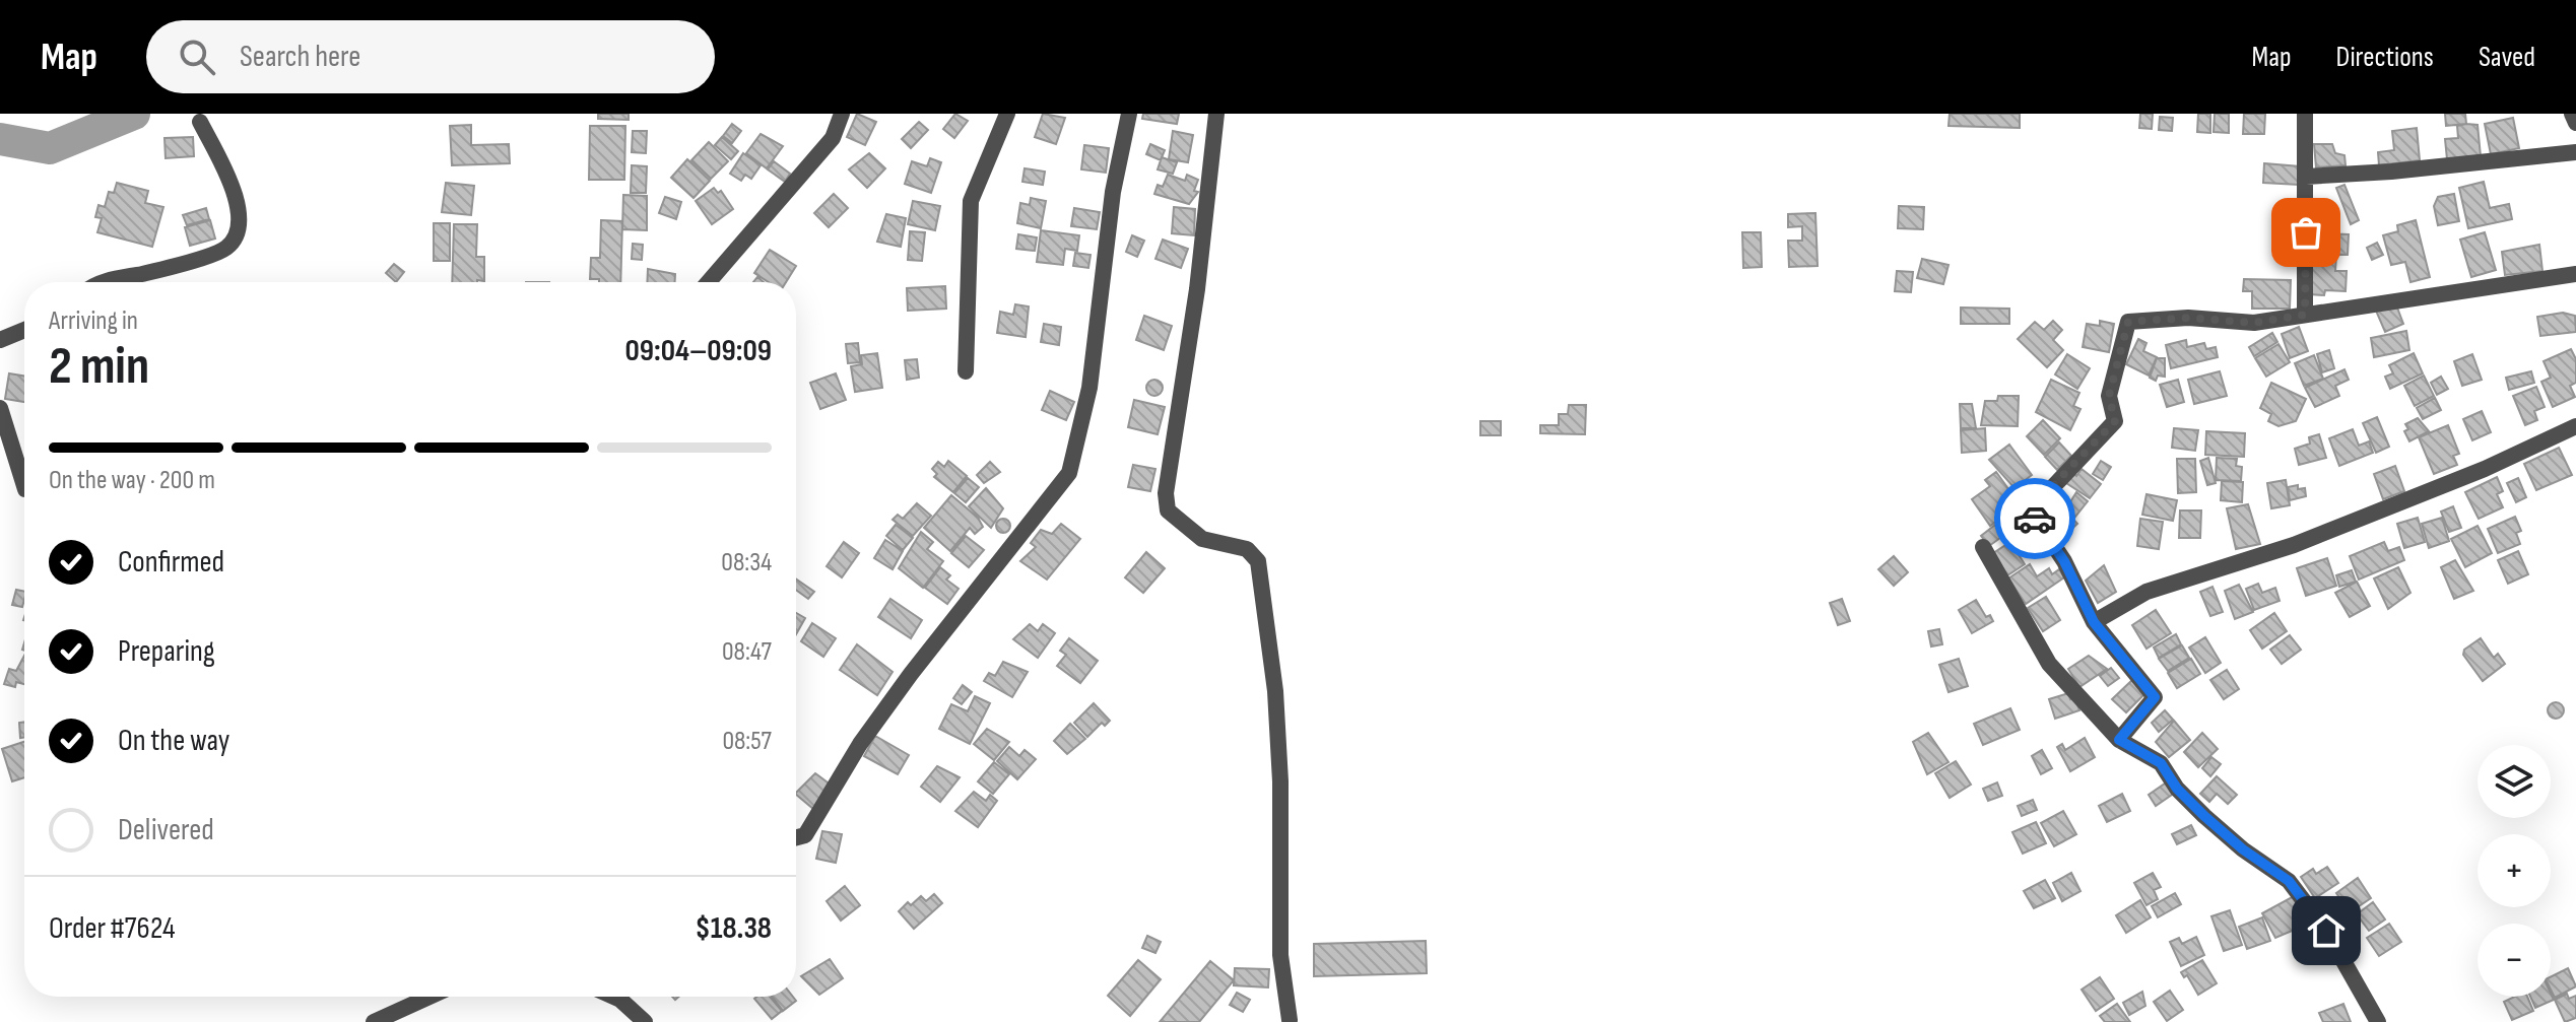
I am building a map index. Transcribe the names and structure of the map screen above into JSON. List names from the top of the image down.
{
  "page": {
    "header": "Map",
    "search": "Search here",
    "nav": ["Map", "Directions", "Saved"],
    "heading": ["2 min", "Arriving in", "09:04–09:09"],
    "panel": ["Order #7624", "$18.38"],
    "bar": "On the way · 200 m",
    "list": [
      ["Confirmed", "08:34"],
      ["Preparing", "08:47"],
      ["On the way", "08:57"],
      "Delivered"
    ],
    "map_buttons": ["+", "−"]
  }
}
